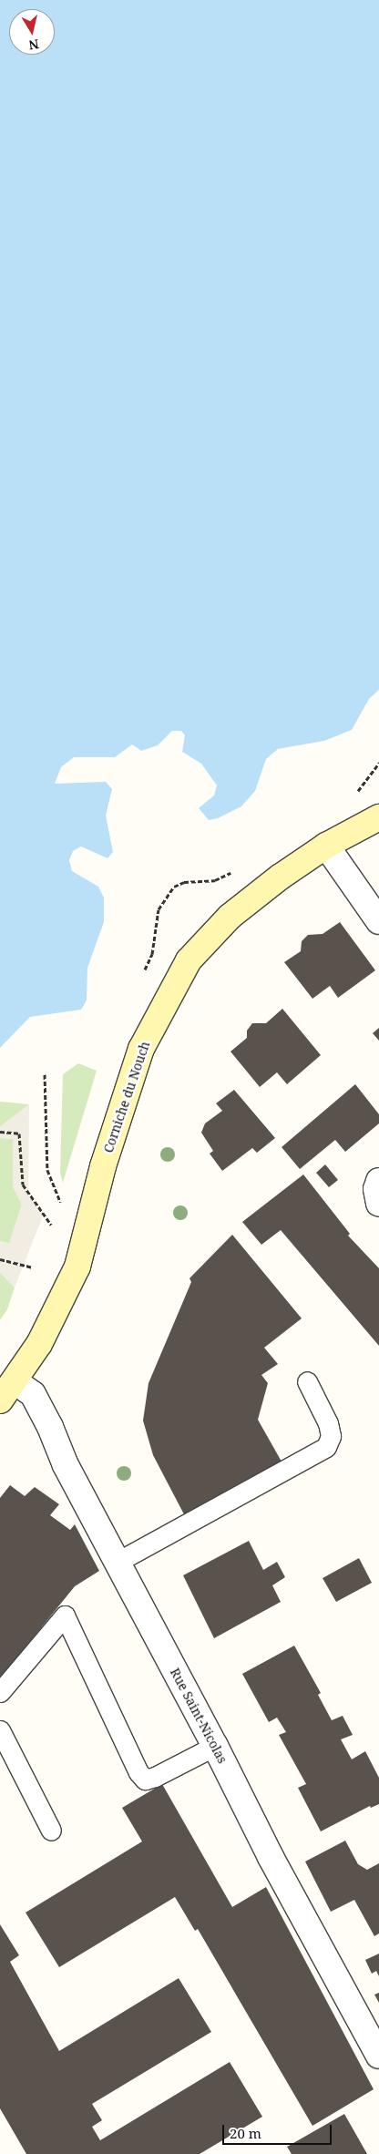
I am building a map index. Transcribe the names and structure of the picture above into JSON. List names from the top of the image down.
{
  "streets": {
    "street": ["Corniche du Nouch", "Rue Saint-Nicolas"]
  },
  "crossings": [
    ["Corniche du Nouch", "Rue Saint-Nicolas"]
  ],
  "scale_bar": "20 m",
  "north": "bottom"
}
